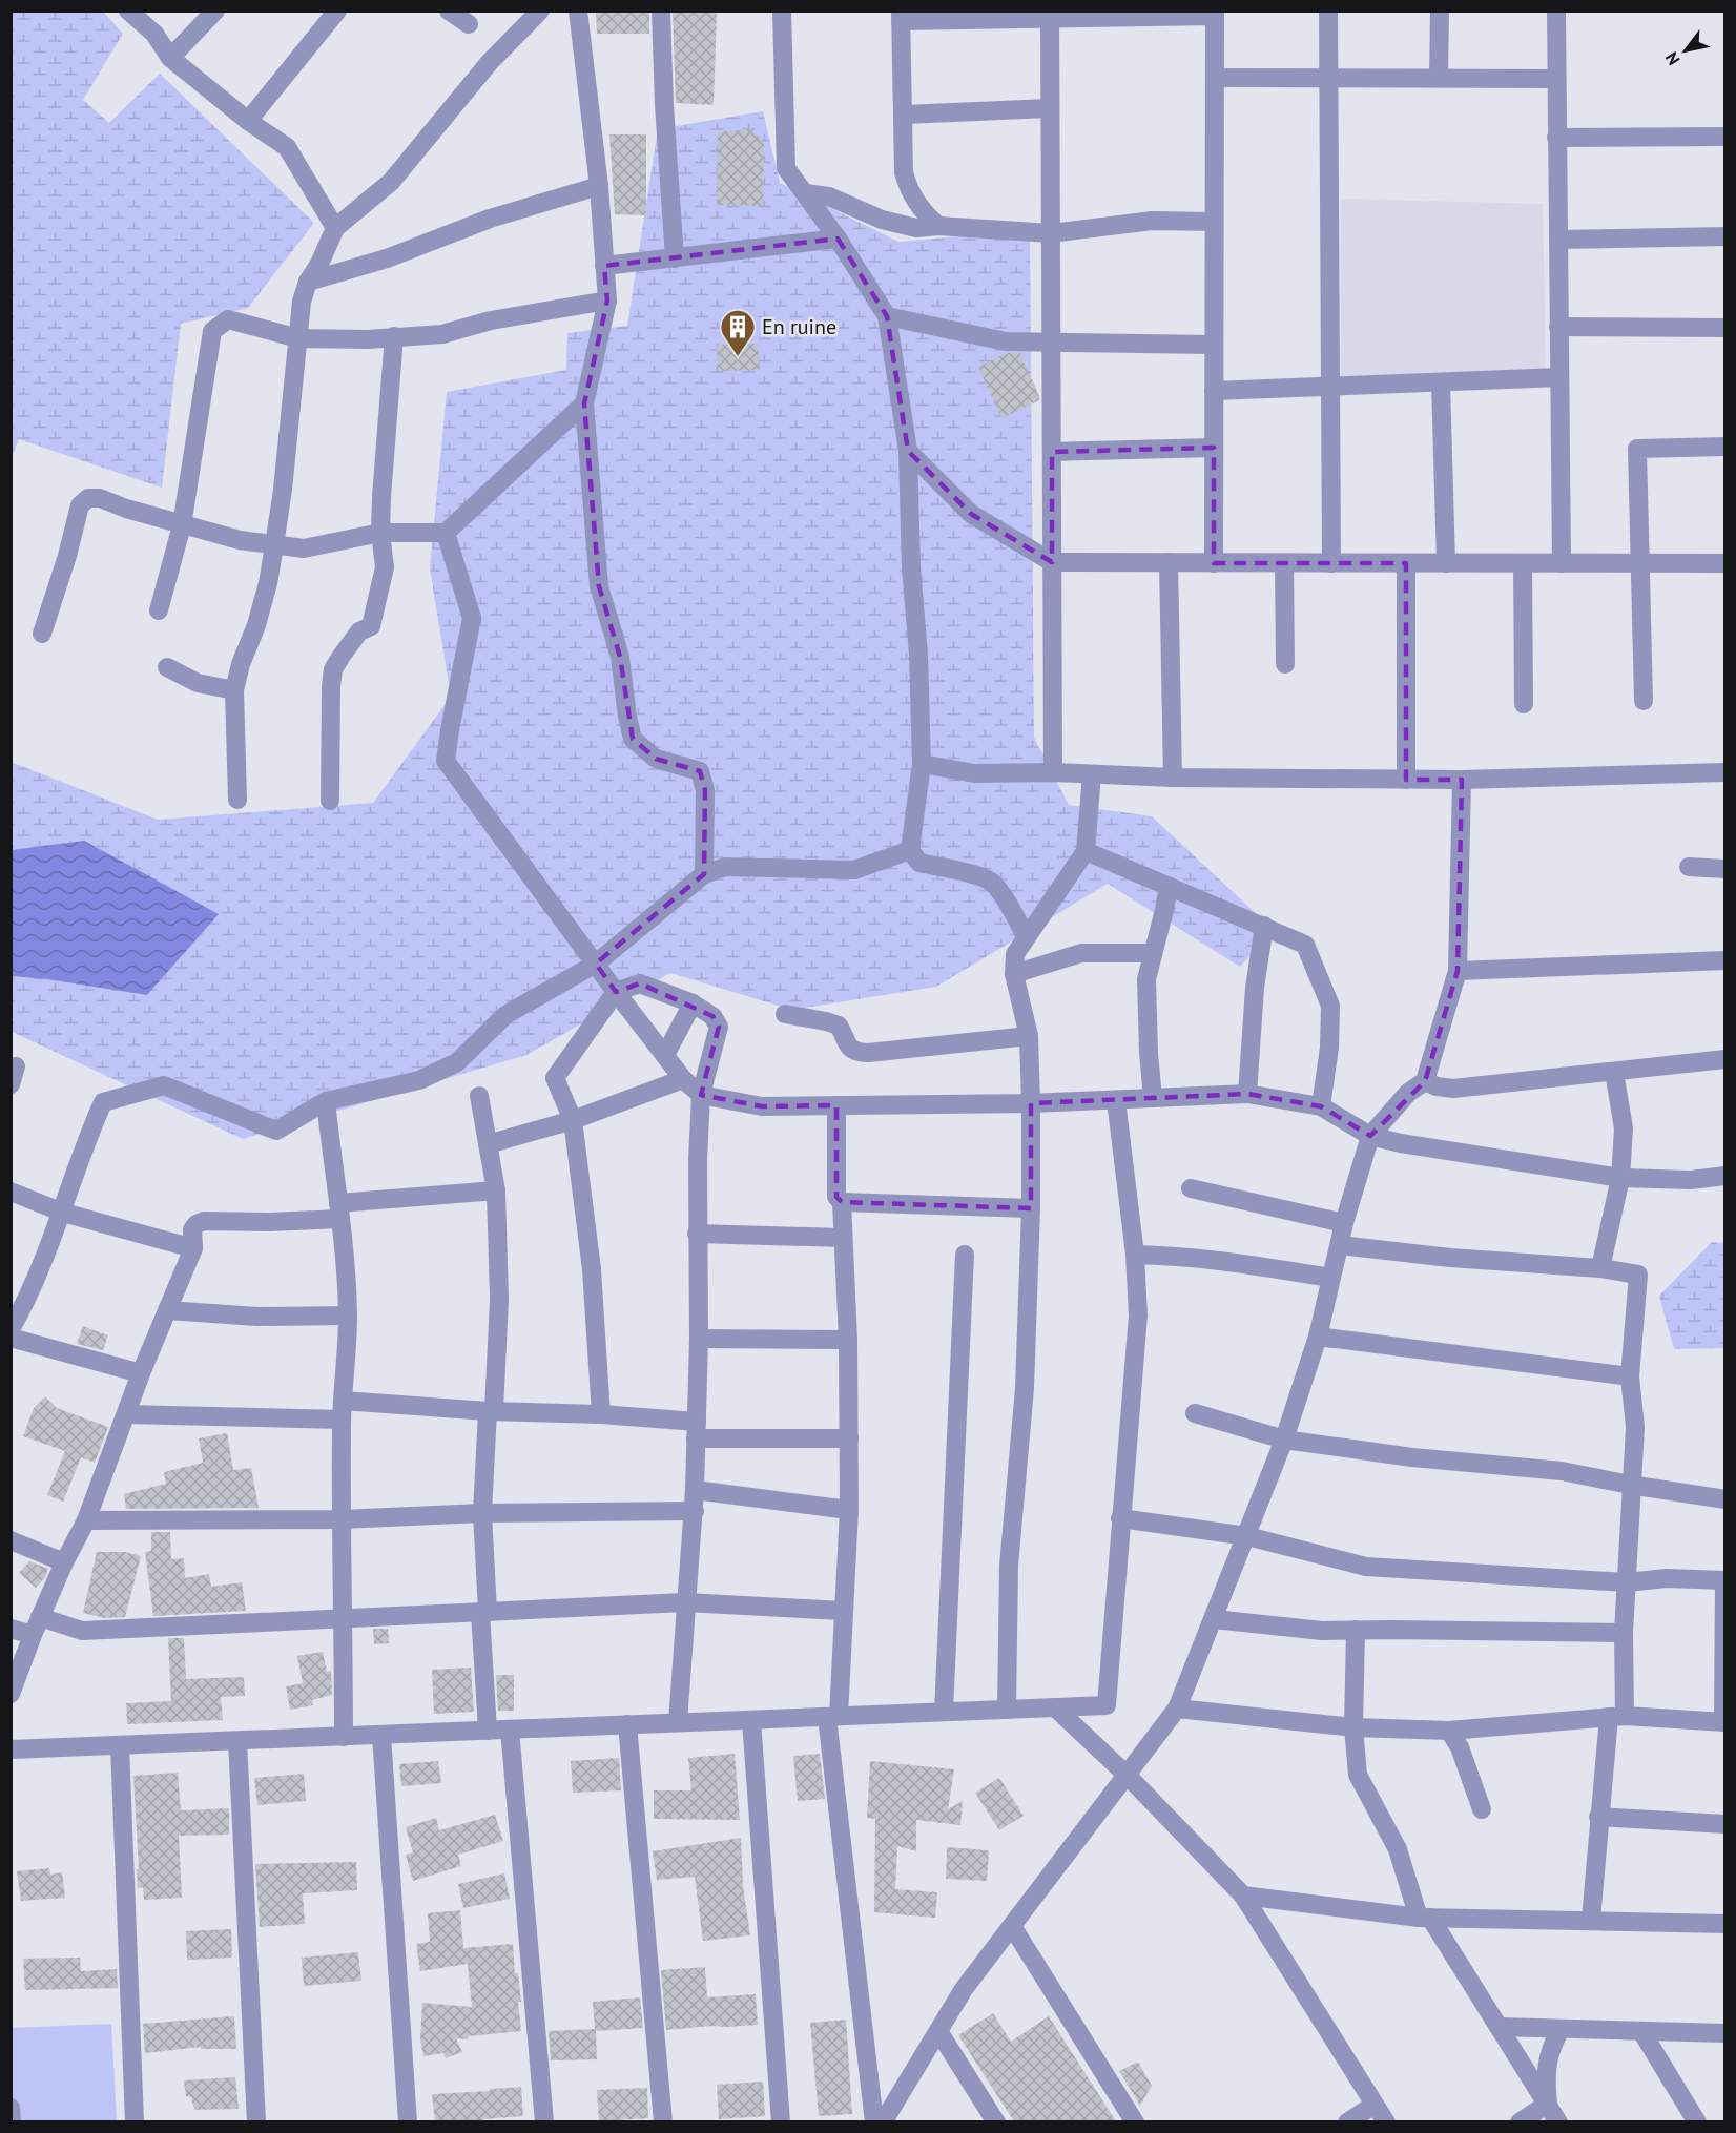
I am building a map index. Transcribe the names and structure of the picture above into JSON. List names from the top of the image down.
{
  "places": {
    "building": ["En ruine"]
  },
  "north": "bottom left"
}
